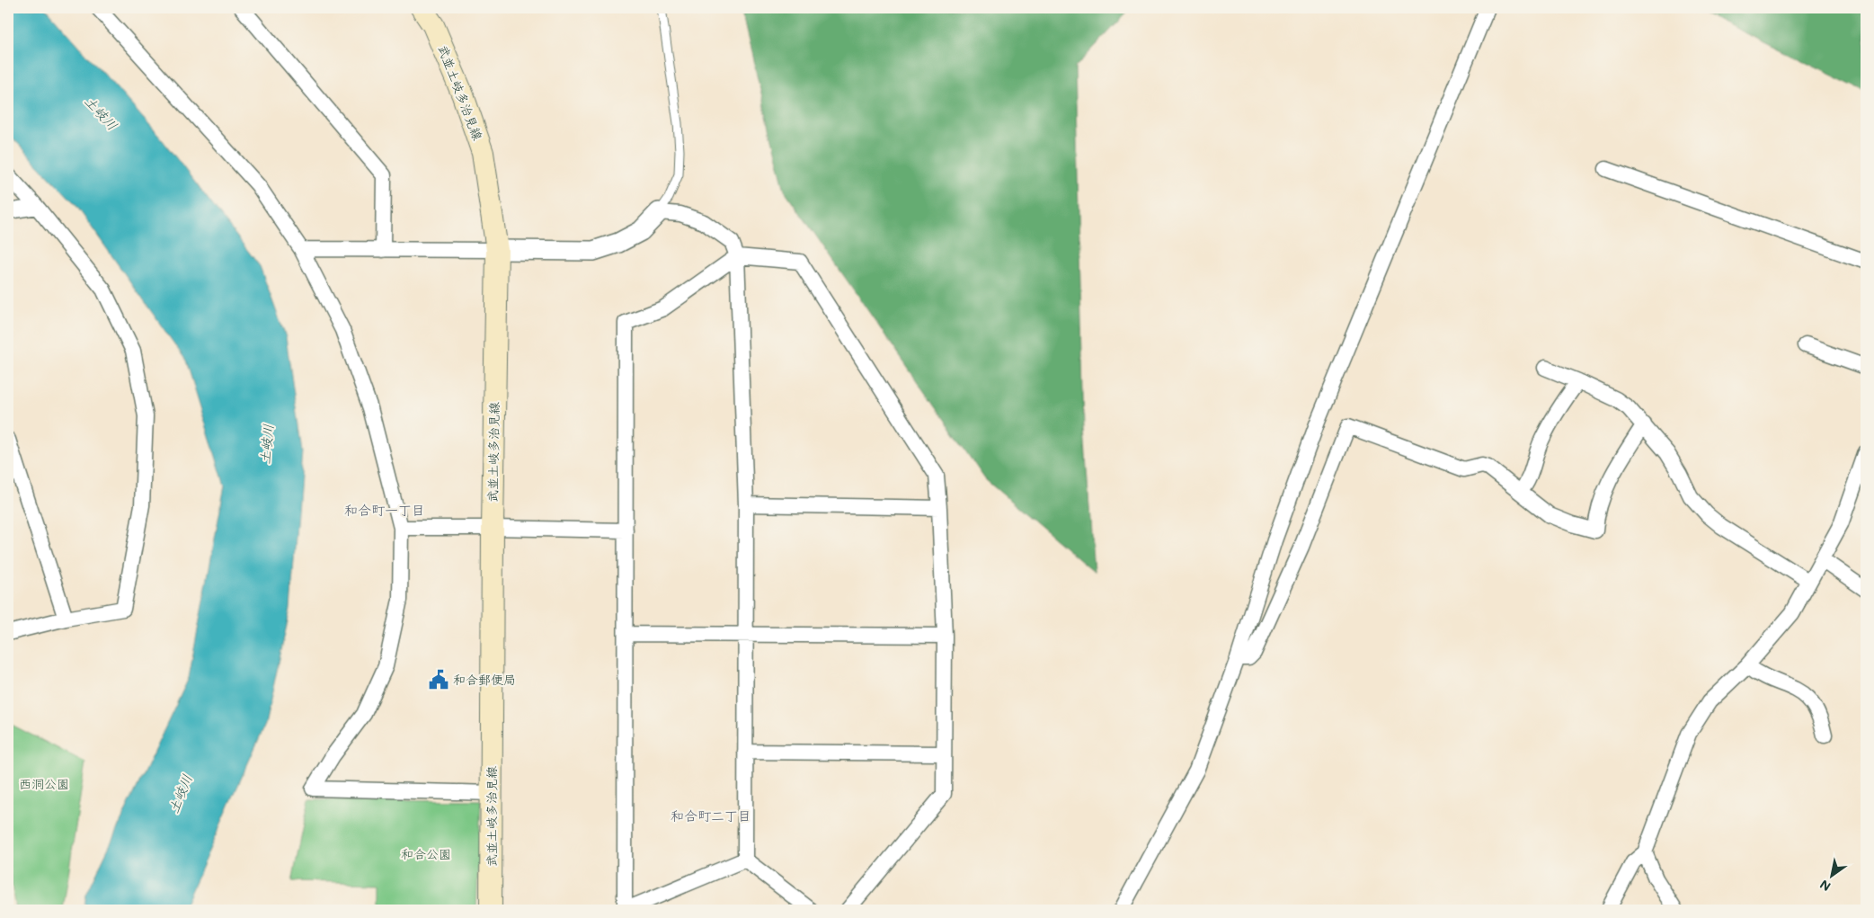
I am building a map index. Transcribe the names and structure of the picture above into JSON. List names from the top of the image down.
{
  "streets": {
    "main road": ["武並土岐多治見線"]
  },
  "districts": ["和合町一丁目", "和合町二丁目"],
  "water": ["土岐川"],
  "parks": ["西洞公園", "和合公園"],
  "places": {
    "public building": ["和合郵便局"]
  },
  "north": "bottom left"
}
